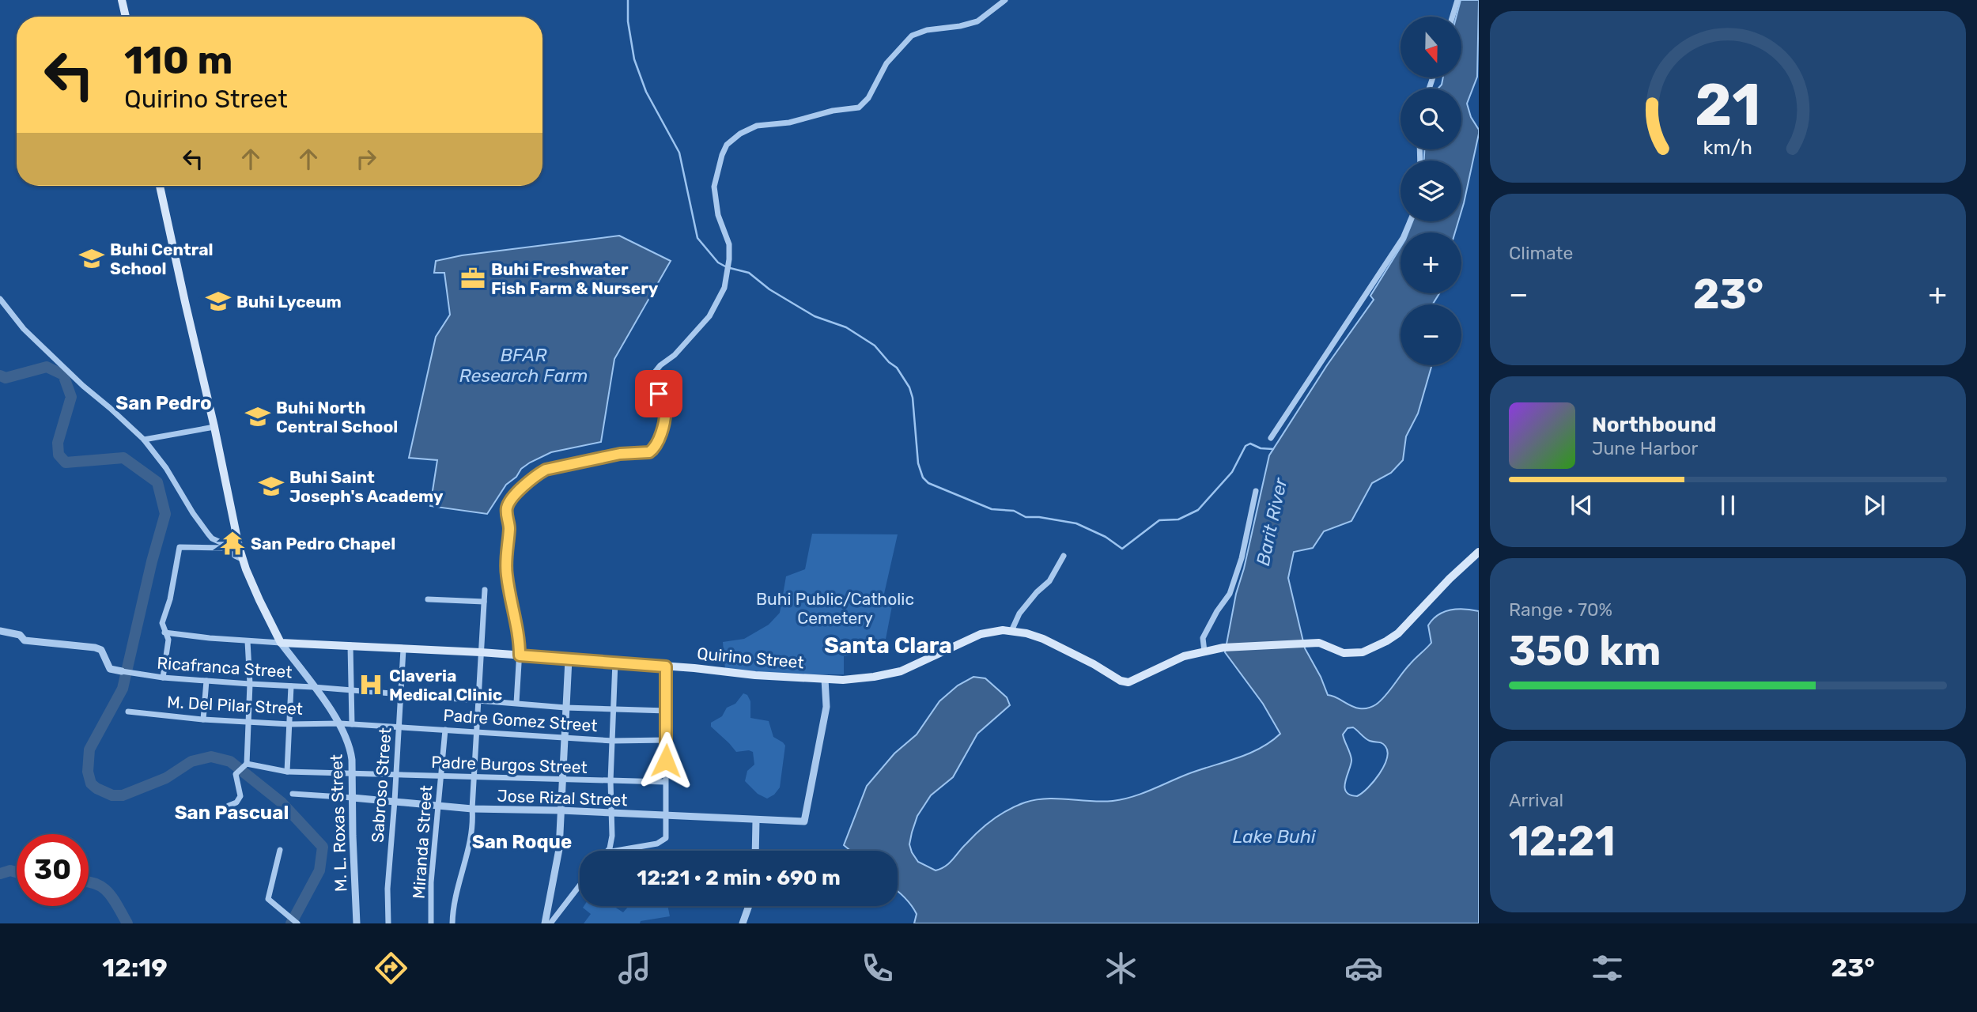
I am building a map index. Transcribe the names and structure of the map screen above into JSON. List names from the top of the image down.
{
  "streets": {
    "main road": ["Quirino Street"],
    "street": [
      "Ricafranca Street",
      "M. Del Pilar Street",
      "Padre Gomez Street",
      "Padre Burgos Street",
      "Sabroso Street",
      "Jose Rizal Street",
      "M. L. Roxas Street",
      "Miranda Street"
    ]
  },
  "crossings": [
    ["Quirino Street", "Sabroso Street"],
    ["Quirino Street", "Jose Rizal Street"],
    ["Quirino Street", "M. L. Roxas Street"],
    ["Ricafranca Street", "Sabroso Street"],
    ["Ricafranca Street", "M. L. Roxas Street"],
    ["M. Del Pilar Street", "Padre Gomez Street"],
    ["M. Del Pilar Street", "M. L. Roxas Street"],
    ["Padre Gomez Street", "Sabroso Street"],
    ["Padre Gomez Street", "M. L. Roxas Street"],
    ["Padre Gomez Street", "Miranda Street"],
    ["Padre Burgos Street", "Sabroso Street"],
    ["Padre Burgos Street", "M. L. Roxas Street"],
    ["Padre Burgos Street", "Miranda Street"],
    ["Sabroso Street", "Jose Rizal Street"],
    ["Jose Rizal Street", "M. L. Roxas Street"],
    ["Jose Rizal Street", "Miranda Street"]
  ],
  "districts": [
    "San Pedro",
    "Santa Clara",
    "San Pascual",
    "San Roque"
  ],
  "water": ["BFAR Research Farm", "Barit River", "Lake Buhi"],
  "parks": ["Buhi Public/Catholic Cemetery"],
  "places": {
    "school or university": [
      "Buhi Central School",
      "Buhi Lyceum",
      "Buhi North Central School",
      "Buhi Saint Joseph's Academy"
    ],
    "office": ["Buhi Freshwater Fish Farm & Nursery"],
    "temple": ["San Pedro Chapel"],
    "hospital": ["Claveria Medical Clinic"]
  },
  "north": "bottom",
  "page": {
    "map_buttons": ["+", "−"],
    "turn": ["110 m", "Quirino Street"],
    "tile": [
      "Climate",
      ["Range · 70%", "350 km"],
      ["Arrival", "12:21"]
    ],
    "heat": ["−", "23°", "+"],
    "song": ["Northbound", "June Harbor"],
    "limit": "30",
    "trip": "12:21 · 2 min · 690 m",
    "tabs": ["12:19", "23°"],
    "gauge": ["21", "km/h"]
  }
}
